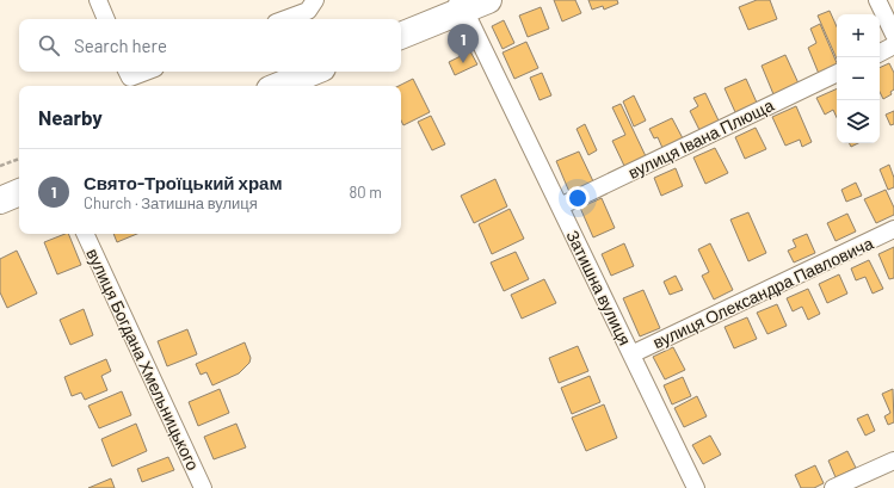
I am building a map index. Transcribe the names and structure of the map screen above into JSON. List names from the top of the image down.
{
  "streets": {
    "street": [
      "вулиця Івана Плюща",
      "Затишна вулиця",
      "вулиця Олександра Павловича",
      "вулиця Богдана Хмельницького"
    ]
  },
  "crossings": [
    ["вулиця Івана Плюща", "Затишна вулиця"],
    ["Затишна вулиця", "вулиця Олександра Павловича"]
  ],
  "page": {
    "map_buttons": ["+", "−"],
    "search": "Search here",
    "pins": "1",
    "heading": "Nearby",
    "list": [
      {
        "mark": "1",
        "name": "Свято-Троїцький храм",
        "note": "Church · Затишна вулиця",
        "value": "80 m"
      }
    ]
  }
}
